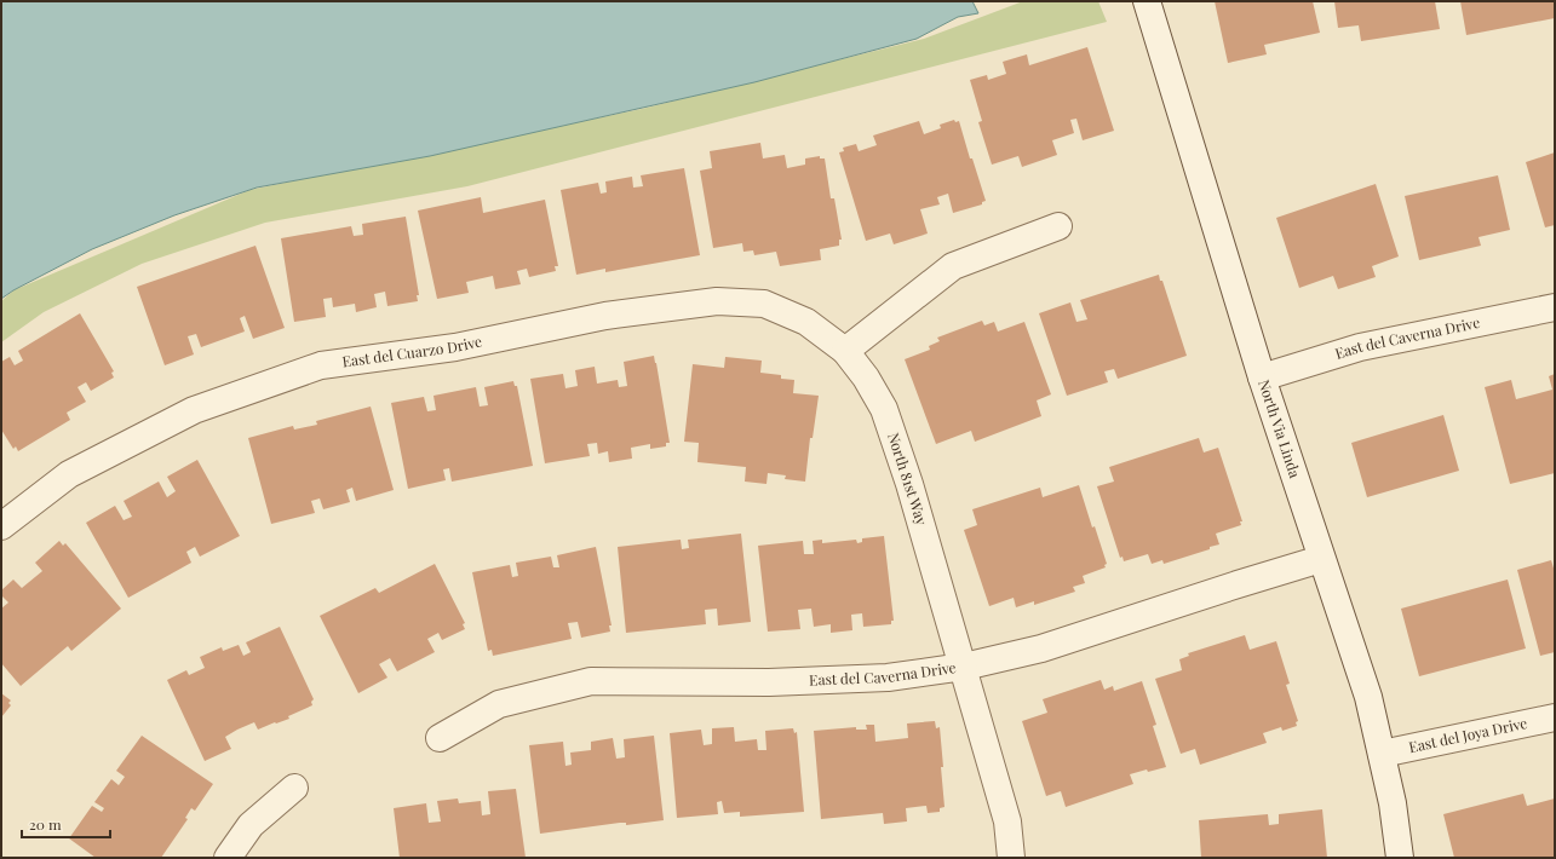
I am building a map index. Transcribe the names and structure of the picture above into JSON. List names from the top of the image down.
{
  "streets": {
    "street": [
      "East del Caverna Drive",
      "East del Cuarzo Drive",
      "North Via Linda",
      "North 81st Way",
      "East del Joya Drive"
    ]
  },
  "crossings": [
    ["East del Caverna Drive", "North Via Linda"],
    ["East del Caverna Drive", "North 81st Way"],
    ["East del Cuarzo Drive", "North 81st Way"],
    ["North Via Linda", "East del Joya Drive"]
  ],
  "scale_bar": "20 m"
}
